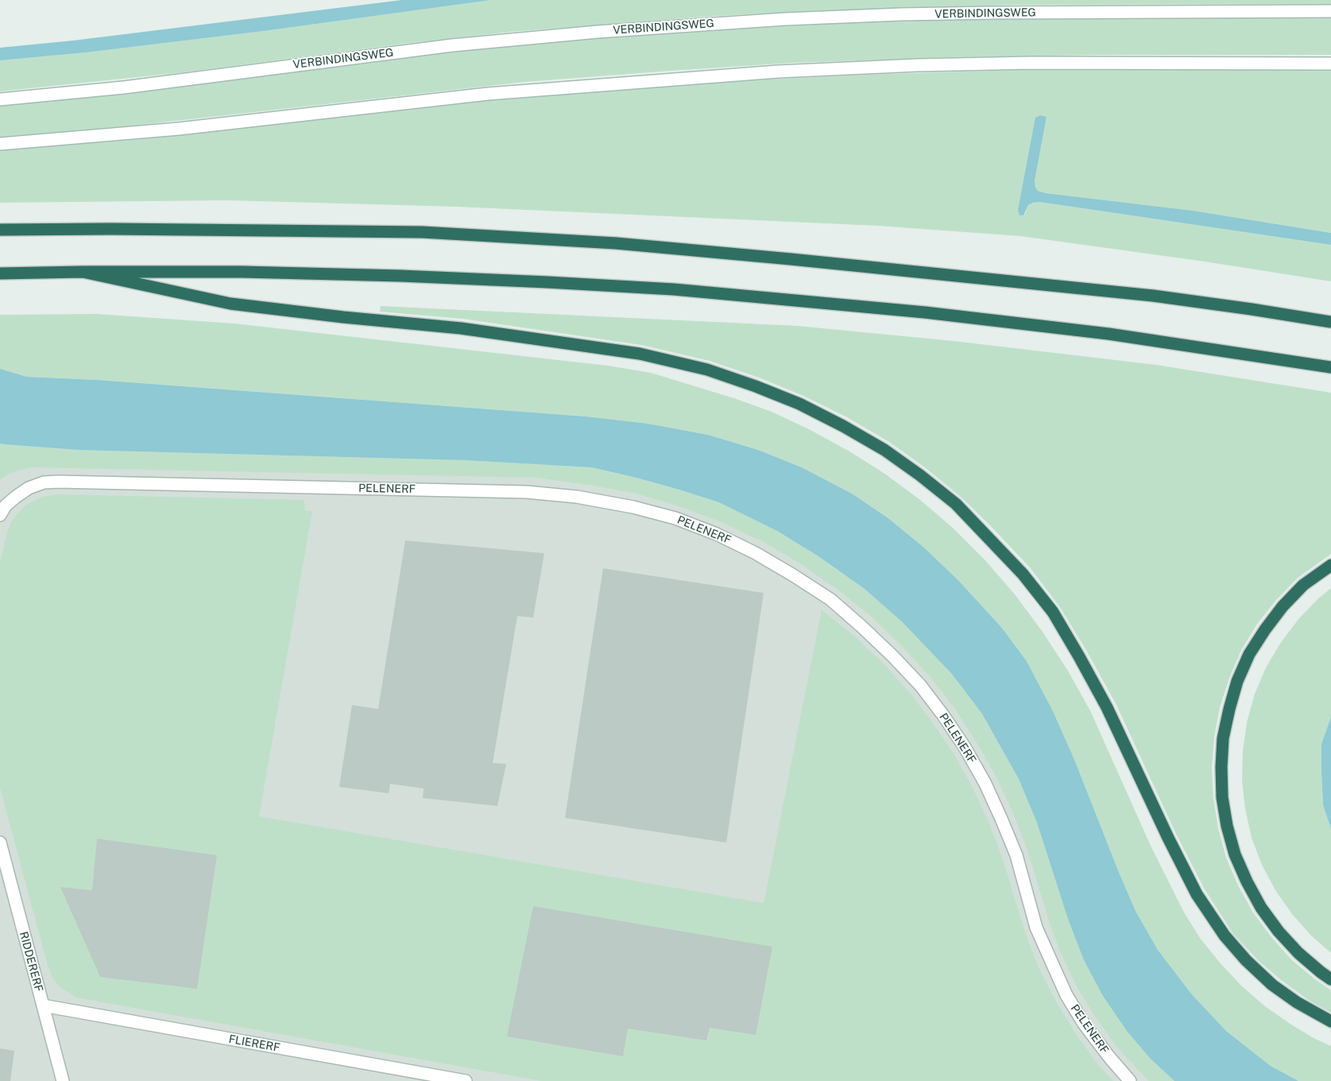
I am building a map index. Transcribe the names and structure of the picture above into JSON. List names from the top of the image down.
{
  "streets": {
    "main road": [
      "VERBINDINGSWEG",
      "PELENERF",
      "RIDDERERF",
      "FLIERERF"
    ]
  },
  "crossings": [
    ["RIDDERERF", "FLIERERF"]
  ]
}
